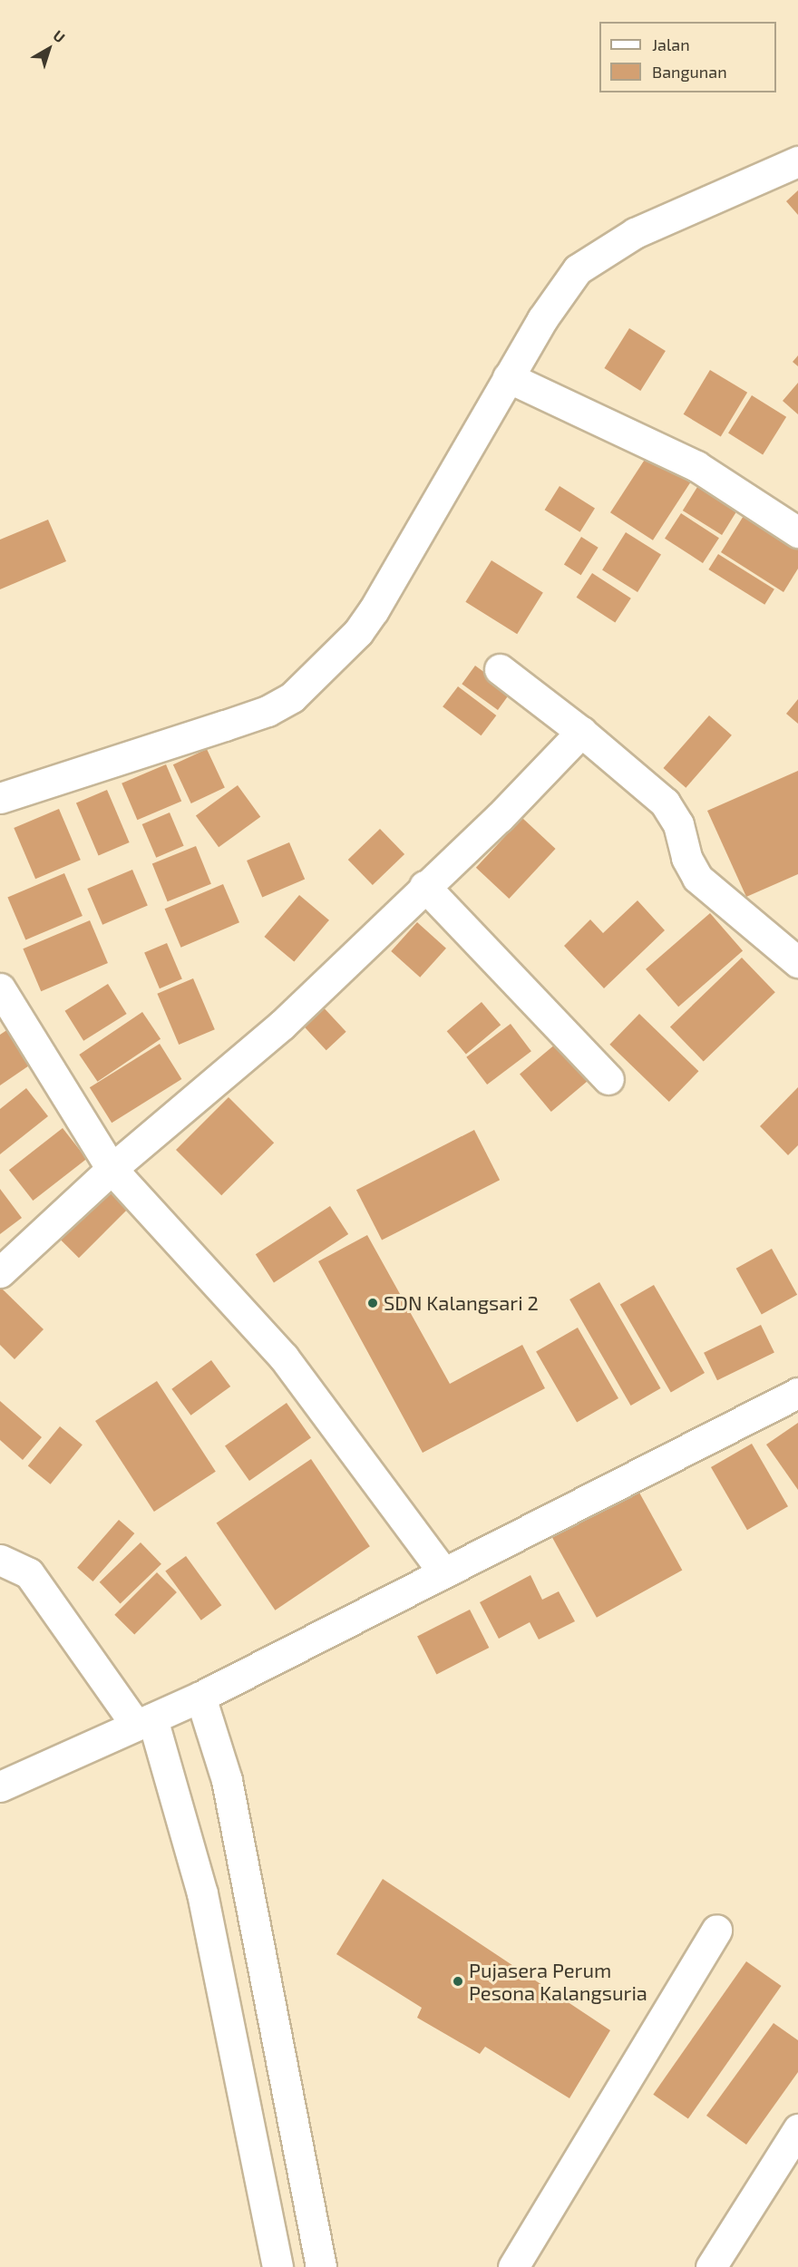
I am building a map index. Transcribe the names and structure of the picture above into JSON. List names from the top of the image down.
{
  "places": ["SDN Kalangsari 2", "Pujasera Perum Pesona Kalangsuria"],
  "legend": ["Jalan", "Bangunan"],
  "north": "top right"
}
